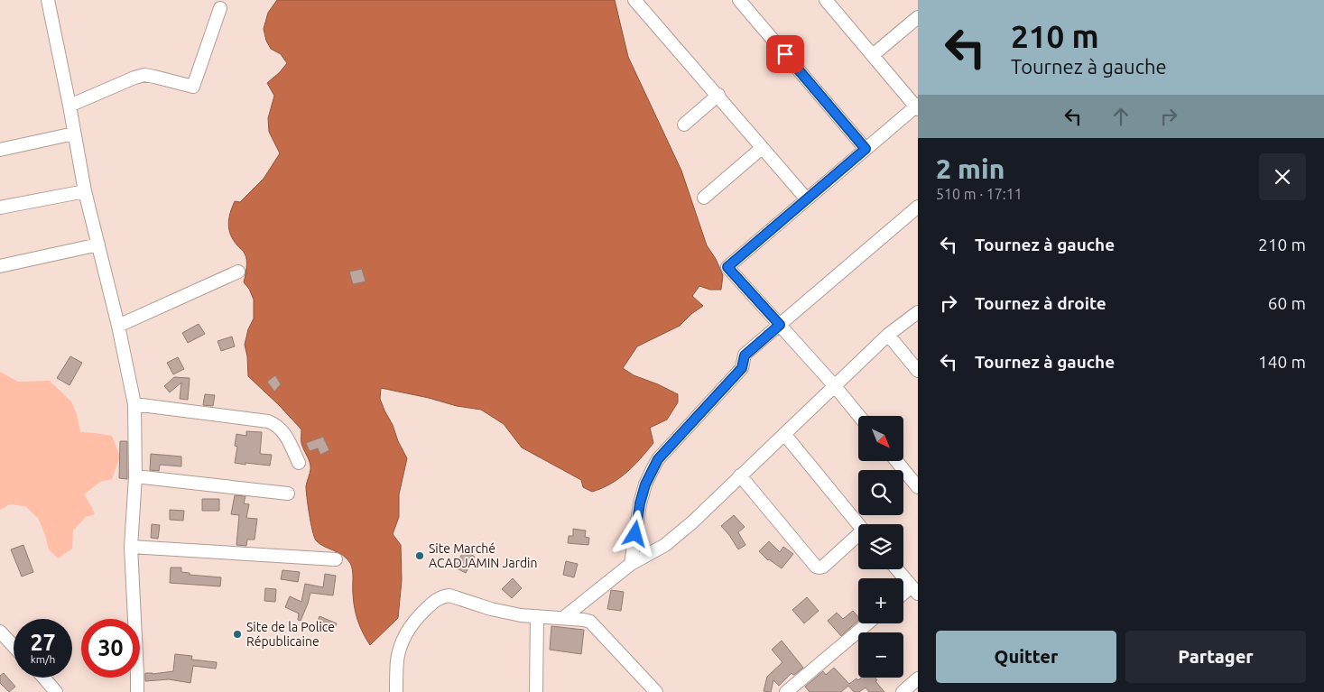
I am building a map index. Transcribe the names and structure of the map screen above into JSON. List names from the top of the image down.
{
  "places": ["Site Marché ACADJAMIN Jardin", "Site de la Police Républicaine"],
  "north": "bottom right",
  "page": {
    "turn": ["210 m", "Tournez à gauche"],
    "heading": ["2 min", "510 m · 17:11"],
    "list": [
      {
        "name": "Tournez à gauche",
        "value": "210 m"
      },
      {
        "name": "Tournez à droite",
        "value": "60 m"
      },
      {
        "name": "Tournez à gauche",
        "value": "140 m"
      }
    ],
    "map_buttons": ["+", "−"],
    "speed": "27 km/h",
    "limit": "30",
    "buttons": ["Quitter", "Partager"]
  }
}
